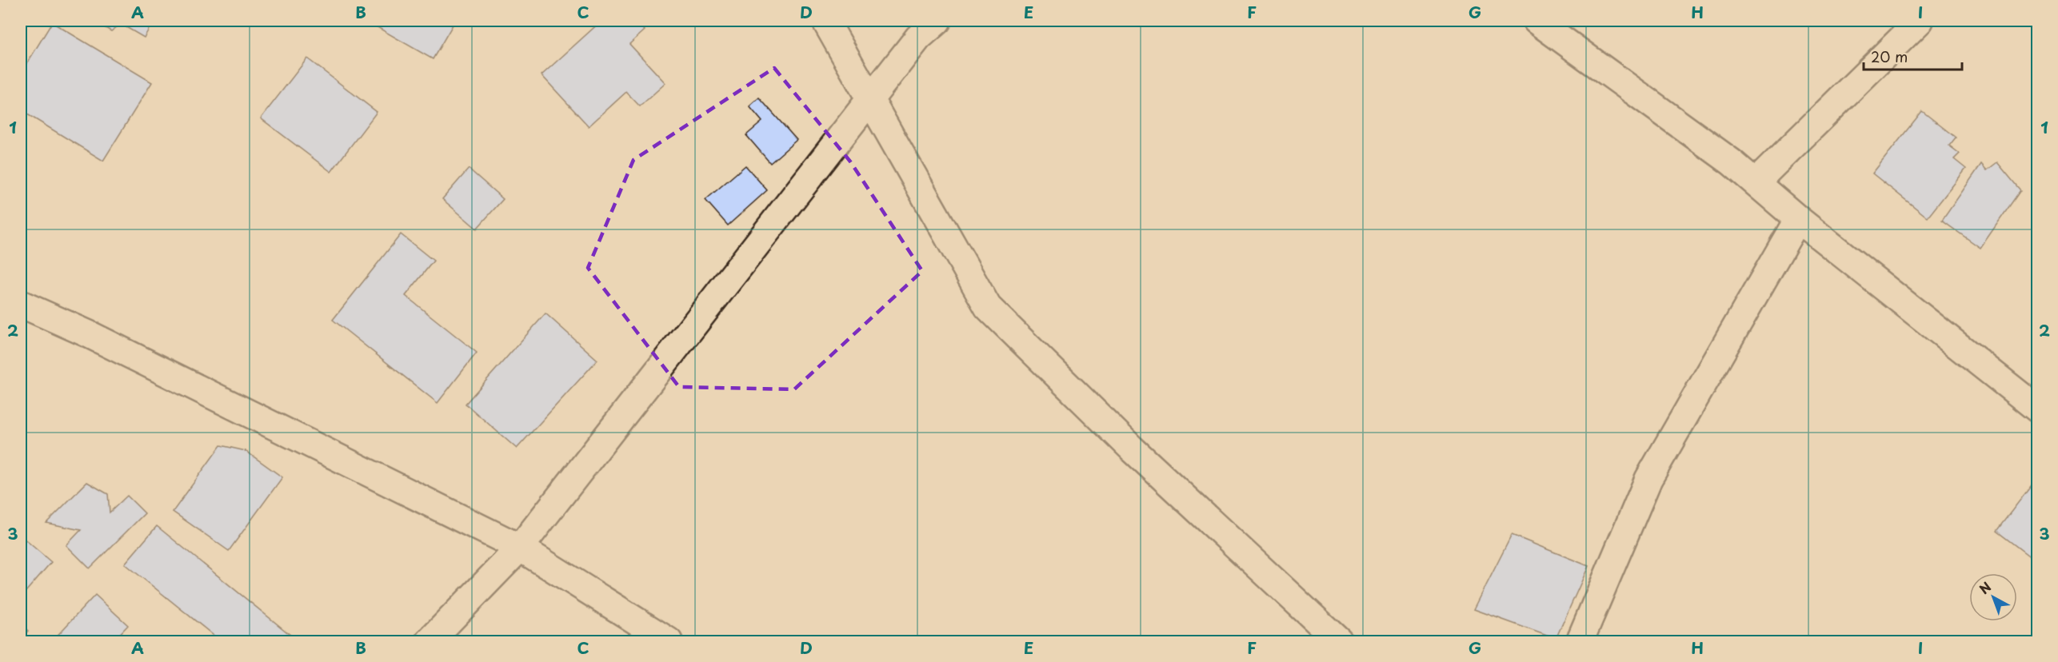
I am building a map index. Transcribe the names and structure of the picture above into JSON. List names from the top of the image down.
{
  "scale_bar": "20 m",
  "north": "top left",
  "grid": {
    "columns": [
      "A",
      "B",
      "C",
      "D",
      "E",
      "F",
      "G",
      "H",
      "I"
    ],
    "rows": ["1", "2", "3"]
  }
}
